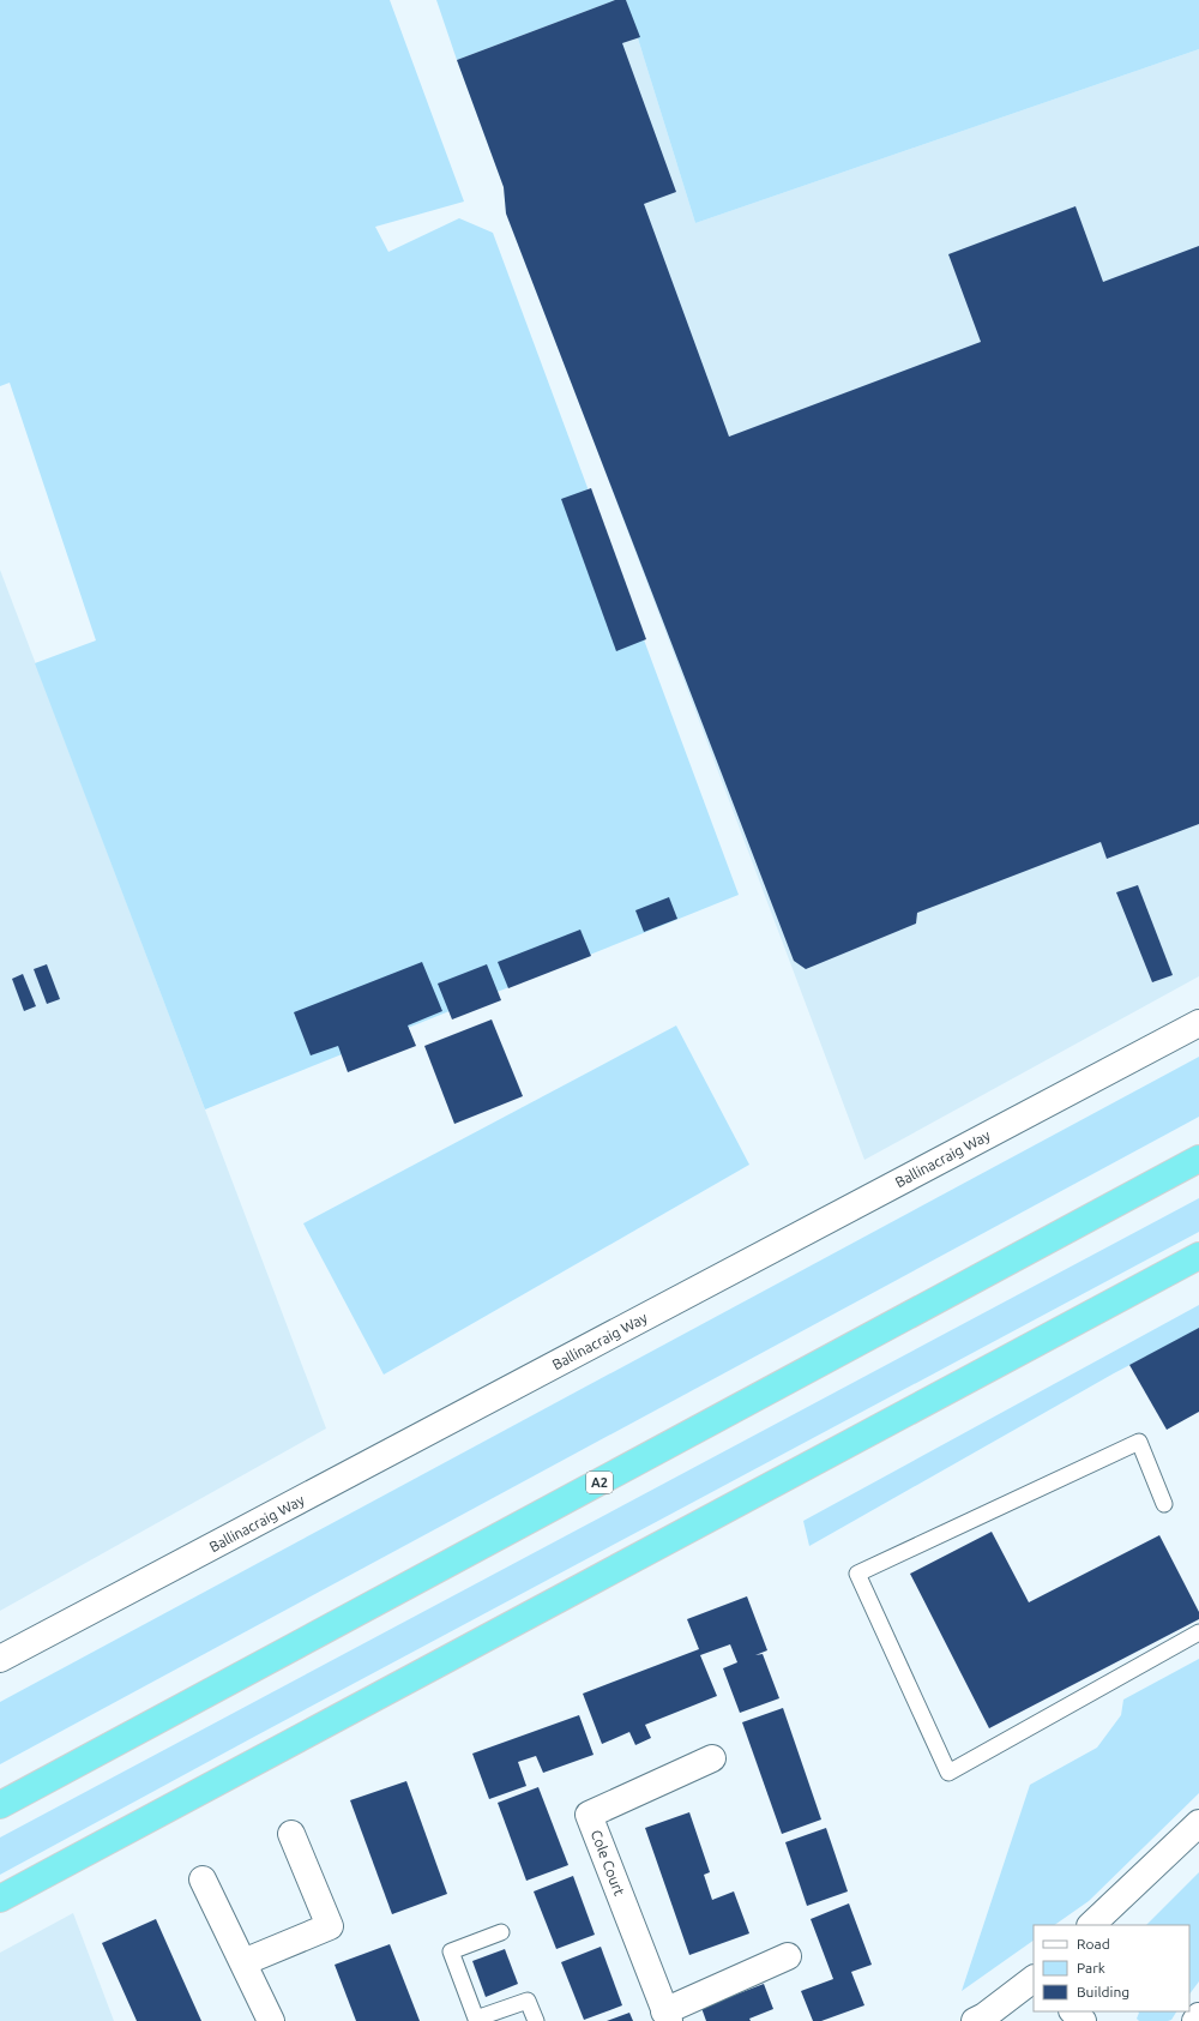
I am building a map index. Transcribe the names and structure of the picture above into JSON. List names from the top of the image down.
{
  "streets": {
    "highway": ["A2"],
    "street": ["Ballinacraig Way", "Cole Court"]
  },
  "legend": ["Road", "Park", "Building"]
}
